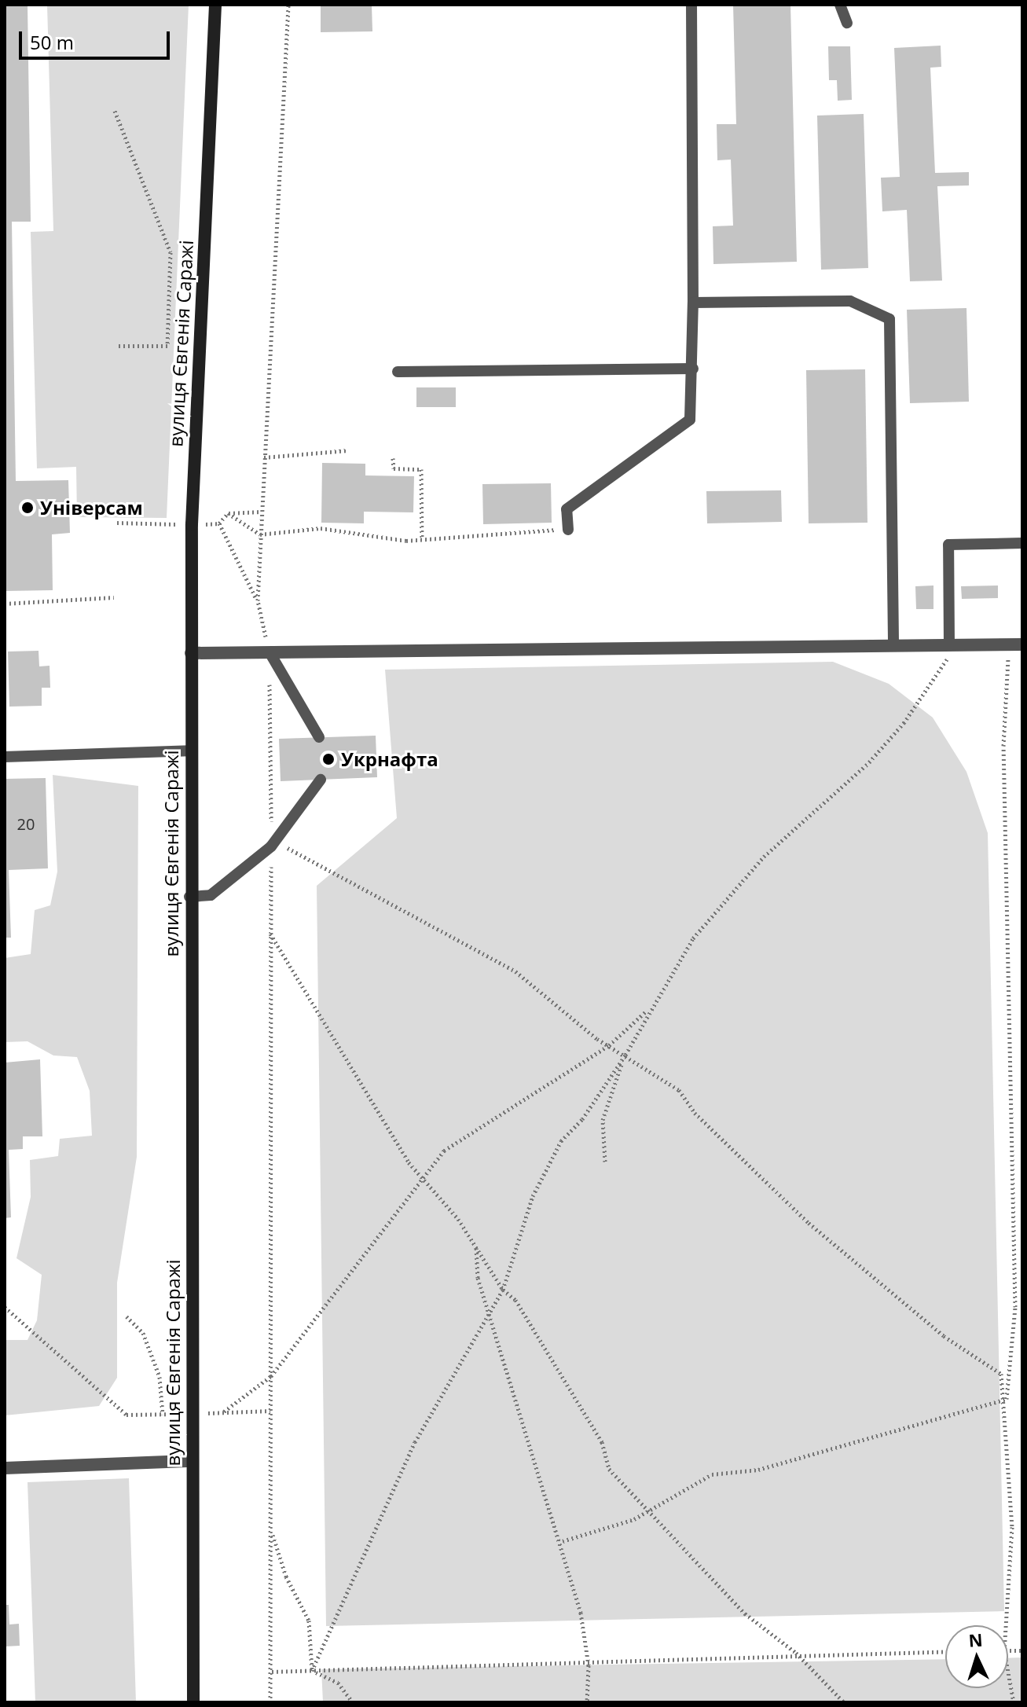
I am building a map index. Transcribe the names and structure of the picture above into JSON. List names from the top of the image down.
{
  "streets": {
    "main road": ["вулиця Євгенія Саражі"]
  },
  "places": ["Універсам", "Укрнафта"],
  "house_numbers": ["20"],
  "scale_bar": "50 m",
  "north": "top"
}
